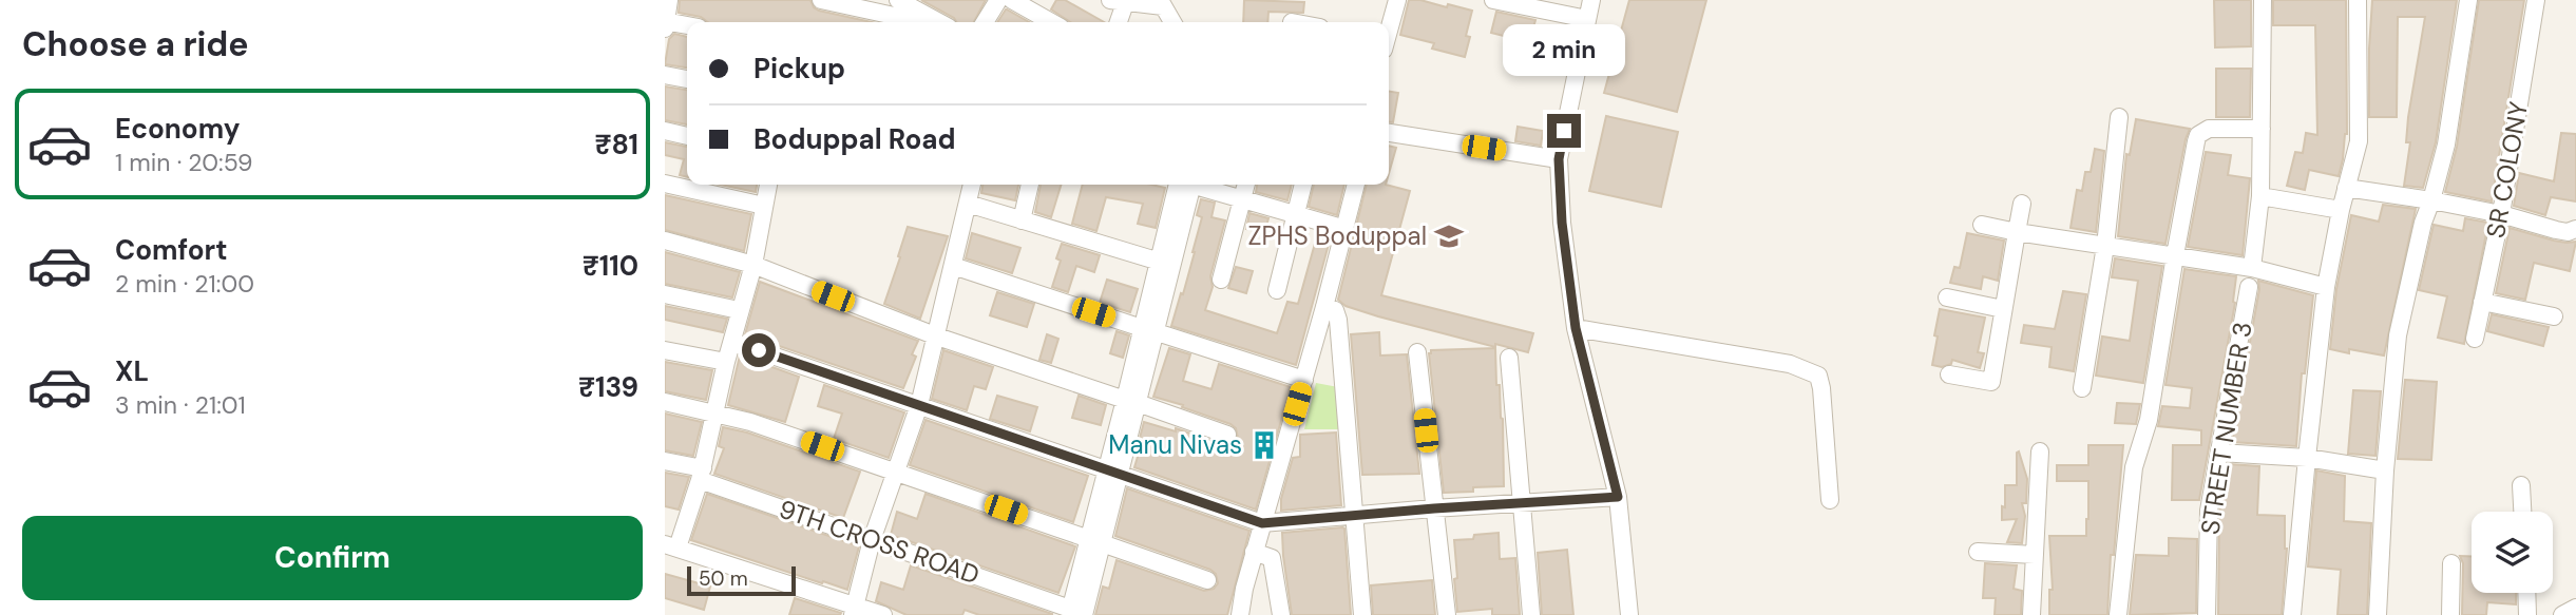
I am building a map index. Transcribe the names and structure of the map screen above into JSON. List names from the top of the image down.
{
  "streets": {
    "street": ["SR COLONY", "STREET NUMBER 3", "9TH CROSS ROAD"]
  },
  "places": {
    "school or university": ["ZPHS Boduppal"],
    "building": ["Manu Nivas"]
  },
  "scale_bar": "50 m",
  "page": {
    "heading": "Choose a ride",
    "banner": ["Pickup", "Boduppal Road"],
    "bubble": "2 min",
    "list": [
      {
        "name": "Economy",
        "note": "1 min · 20:59",
        "value": "₹81"
      },
      {
        "name": "Comfort",
        "note": "2 min · 21:00",
        "value": "₹110"
      },
      {
        "name": "XL",
        "note": "3 min · 21:01",
        "value": "₹139"
      }
    ],
    "buttons": "Confirm",
    "scale": "50 m"
  }
}
